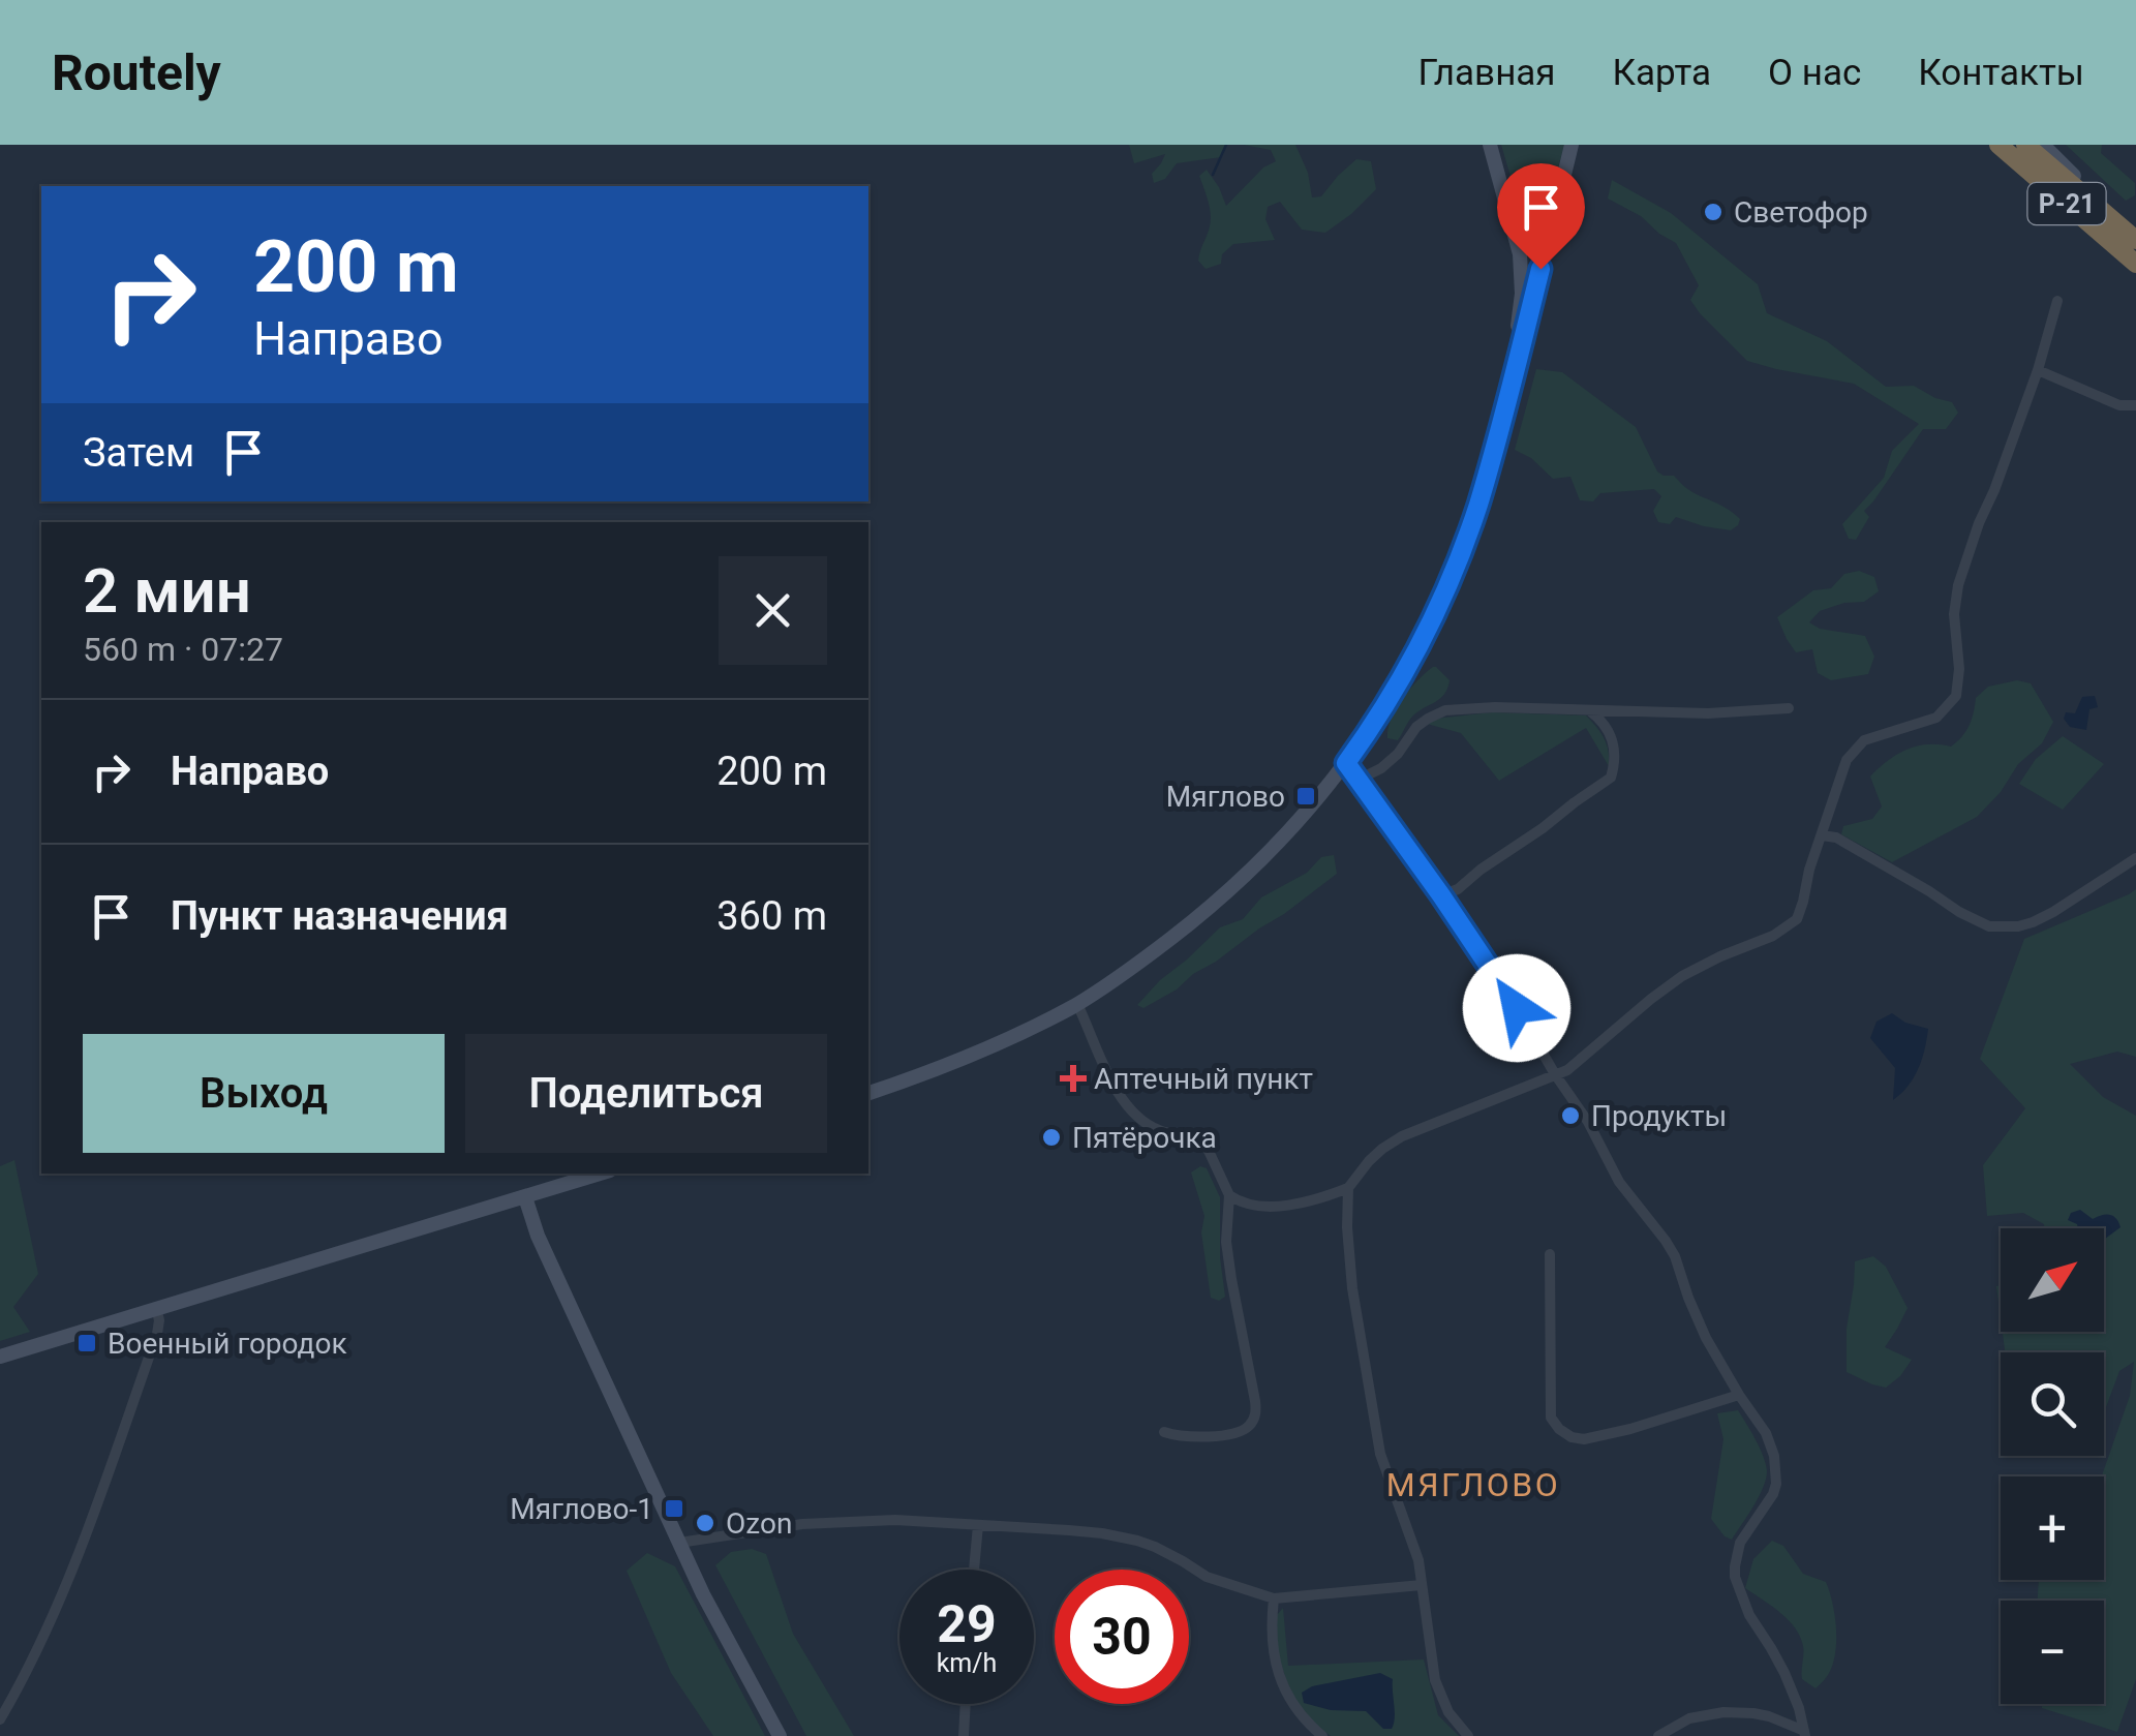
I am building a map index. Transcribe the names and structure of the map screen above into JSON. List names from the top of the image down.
{
  "streets": {
    "highway": ["Р-21"]
  },
  "districts": ["МЯГЛОВО"],
  "places": {
    "other": [
      "Светофор",
      "Продукты",
      "Пятёрочка",
      "Ozon"
    ],
    "transit": ["Мяглово", "Военный городок", "Мяглово-1"],
    "health": ["Аптечный пункт"]
  },
  "north": "top right",
  "page": {
    "header": "Routely",
    "nav": [
      "Главная",
      "Карта",
      "О нас",
      "Контакты"
    ],
    "turn": ["200 m", "Направо"],
    "then": "Затем",
    "heading": ["2 мин", "560 m · 07:27"],
    "list": [
      {
        "name": "Направо",
        "value": "200 m"
      },
      {
        "name": "Пункт назначения",
        "value": "360 m"
      }
    ],
    "buttons": ["Выход", "Поделиться"],
    "map_buttons": ["+", "−"],
    "speed": "29 km/h",
    "limit": "30"
  }
}
